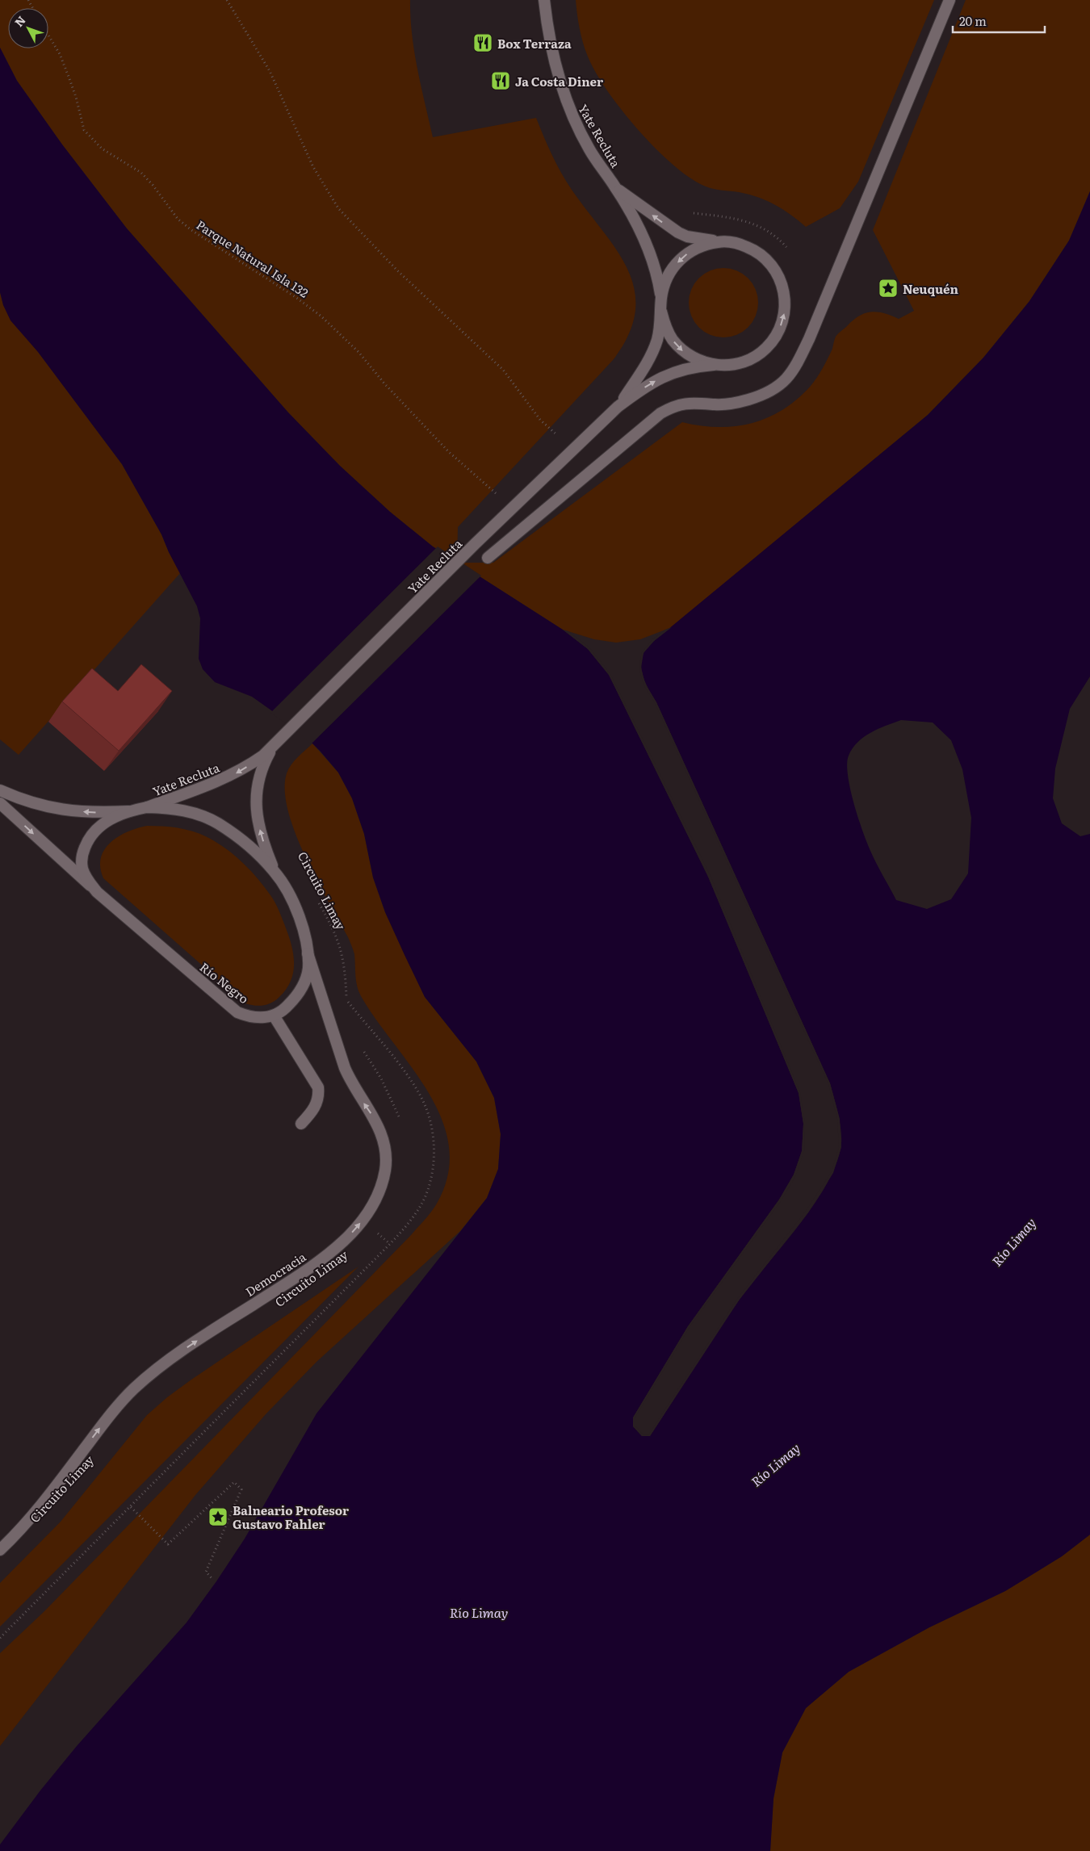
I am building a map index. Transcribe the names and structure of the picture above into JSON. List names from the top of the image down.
{
  "streets": {
    "main road": ["Yate Recluta", "Río Negro", "Democracia"],
    "path": ["Parque Natural Isla 132", "Circuito Limay"]
  },
  "crossings": [
    ["Yate Recluta", "Río Negro"],
    ["Río Negro", "Democracia"]
  ],
  "one_way": ["Democracia"],
  "water": ["Río Limay"],
  "places": {
    "restaurant": ["Box Terraza", "Ja Costa Diner"],
    "place": ["Neuquén", "Balneario Profesor Gustavo Fahler"]
  },
  "scale_bar": "20 m",
  "north": "top left"
}
